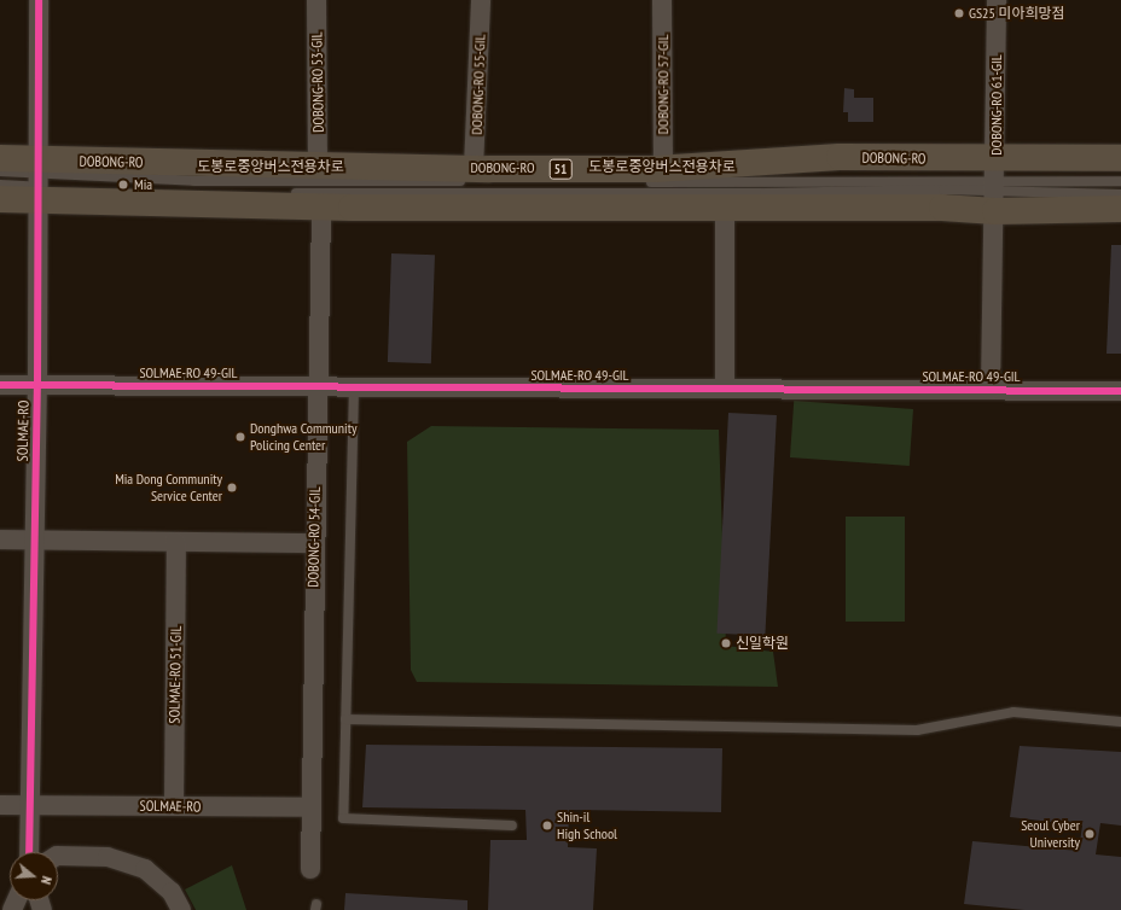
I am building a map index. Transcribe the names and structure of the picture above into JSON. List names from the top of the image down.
{
  "streets": {
    "main road": ["DOBONG-RO", "51"],
    "street": [
      "DOBONG-RO 53-GIL",
      "DOBONG-RO 55-GIL",
      "DOBONG-RO 57-GIL",
      "DOBONG-RO 61-GIL",
      "SOLMAE-RO 49-GIL",
      "SOLMAE-RO",
      "DOBONG-RO 54-GIL",
      "SOLMAE-RO 51-GIL"
    ],
    "lane": ["도봉로중앙버스전용차로"]
  },
  "crossings": [
    ["DOBONG-RO 53-GIL", "DOBONG-RO"],
    ["DOBONG-RO 55-GIL", "DOBONG-RO"],
    ["DOBONG-RO 55-GIL", "도봉로중앙버스전용차로"],
    ["DOBONG-RO 57-GIL", "DOBONG-RO"],
    ["DOBONG-RO 61-GIL", "DOBONG-RO"],
    ["DOBONG-RO 61-GIL", "도봉로중앙버스전용차로"],
    ["DOBONG-RO", "도봉로중앙버스전용차로"],
    ["DOBONG-RO", "SOLMAE-RO"],
    ["DOBONG-RO", "DOBONG-RO 54-GIL"],
    ["도봉로중앙버스전용차로", "SOLMAE-RO"],
    ["SOLMAE-RO 49-GIL", "SOLMAE-RO"],
    ["SOLMAE-RO 49-GIL", "DOBONG-RO 54-GIL"],
    ["SOLMAE-RO", "DOBONG-RO 54-GIL"],
    ["SOLMAE-RO", "SOLMAE-RO 51-GIL"]
  ],
  "places": [
    "GS25 미아희망점",
    "Mia",
    "Donghwa Community Policing Center",
    "Mia Dong Community Service Center",
    "신일학원",
    "Shin-il High School",
    "Seoul Cyber University"
  ],
  "north": "right"
}
